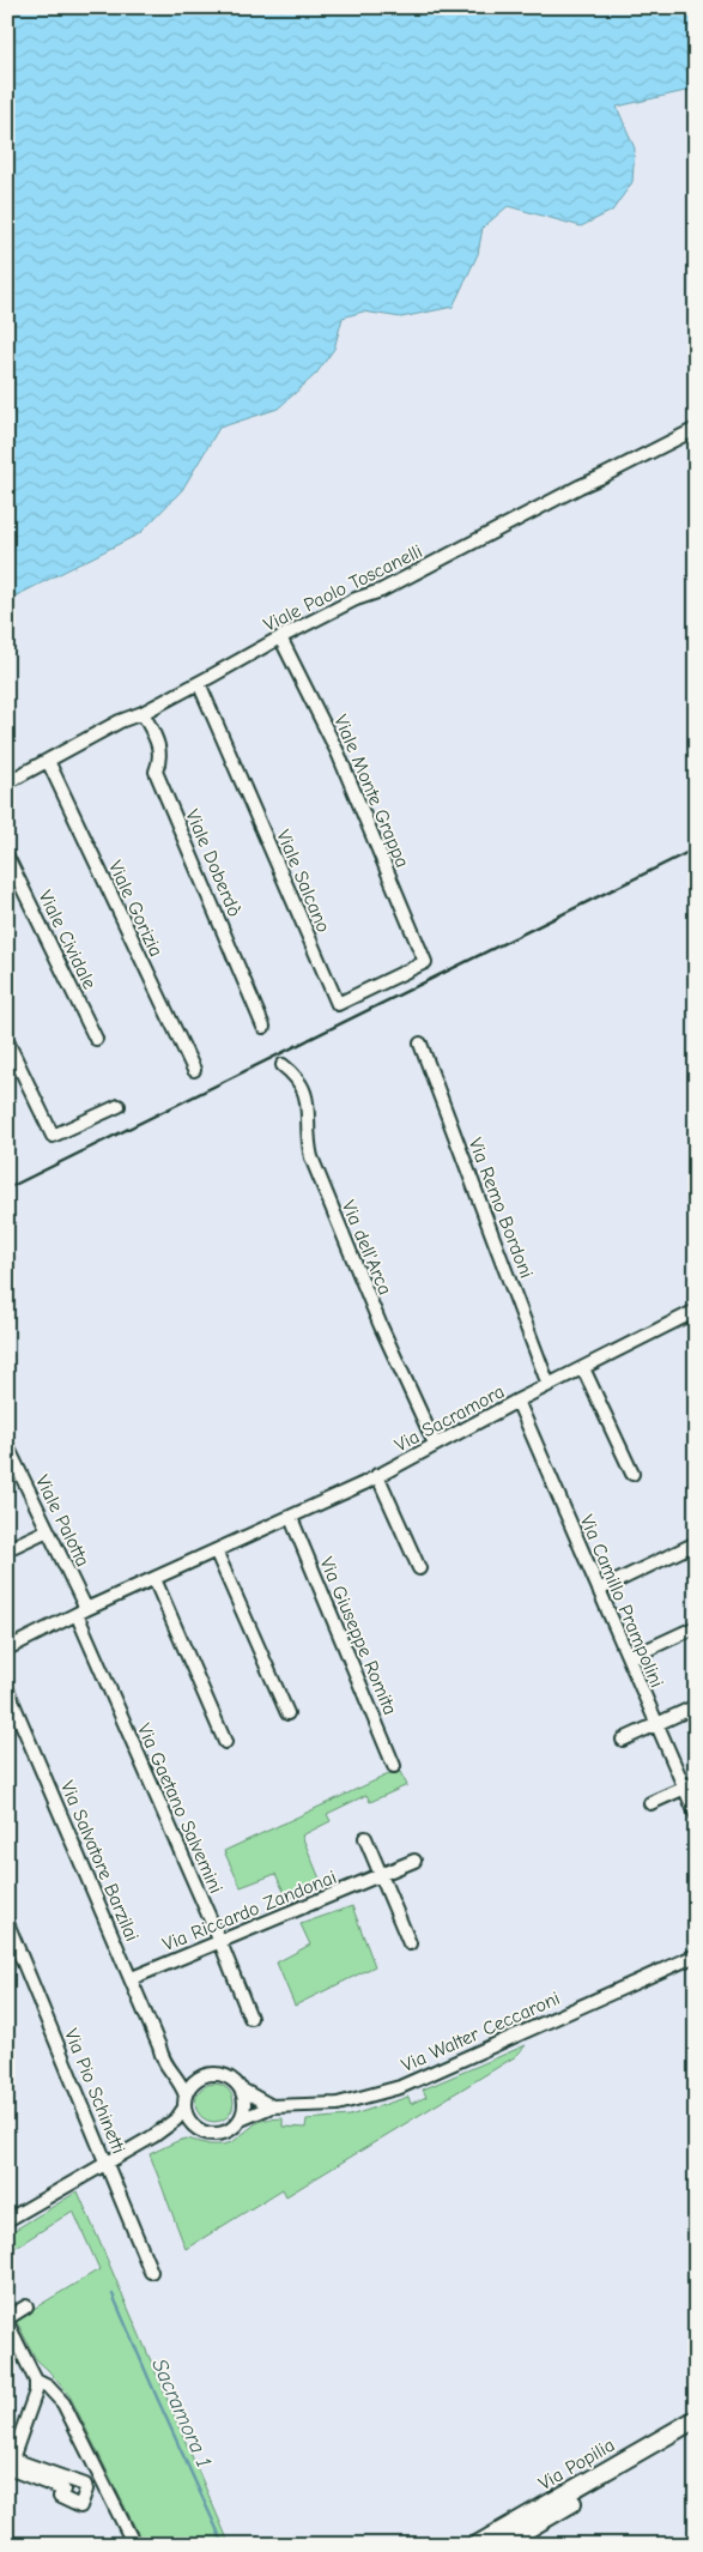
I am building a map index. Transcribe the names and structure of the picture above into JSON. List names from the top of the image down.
{
  "streets": {
    "main road": ["Via Popilia"],
    "street": [
      "Viale Paolo Toscanelli",
      "Viale Monte Grappa",
      "Viale Doberdò",
      "Viale Salcano",
      "Viale Gorizia",
      "Viale Cividale",
      "Via Remo Bordoni",
      "Via dell'Arca",
      "Via Sacramora",
      "Viale Palotta",
      "Via Camillo Prampolini",
      "Via Giuseppe Romita",
      "Via Gaetano Salvemini",
      "Via Salvatore Barzilai",
      "Via Riccardo Zandonai",
      "Via Walter Ceccaroni",
      "Via Pio Schinetti"
    ]
  },
  "crossings": [
    ["Viale Paolo Toscanelli", "Viale Monte Grappa"],
    ["Viale Paolo Toscanelli", "Viale Doberdò"],
    ["Viale Paolo Toscanelli", "Viale Salcano"],
    ["Viale Paolo Toscanelli", "Viale Gorizia"],
    ["Viale Monte Grappa", "Viale Salcano"],
    ["Via Remo Bordoni", "Via Sacramora"],
    ["Via dell'Arca", "Via Sacramora"],
    ["Via Sacramora", "Viale Palotta"],
    ["Via Sacramora", "Via Camillo Prampolini"],
    ["Via Sacramora", "Via Giuseppe Romita"],
    ["Via Sacramora", "Via Gaetano Salvemini"],
    ["Viale Palotta", "Via Gaetano Salvemini"],
    ["Via Gaetano Salvemini", "Via Riccardo Zandonai"],
    ["Via Salvatore Barzilai", "Via Riccardo Zandonai"],
    ["Via Salvatore Barzilai", "Via Walter Ceccaroni"]
  ],
  "water": ["Sacramora 1"]
}
